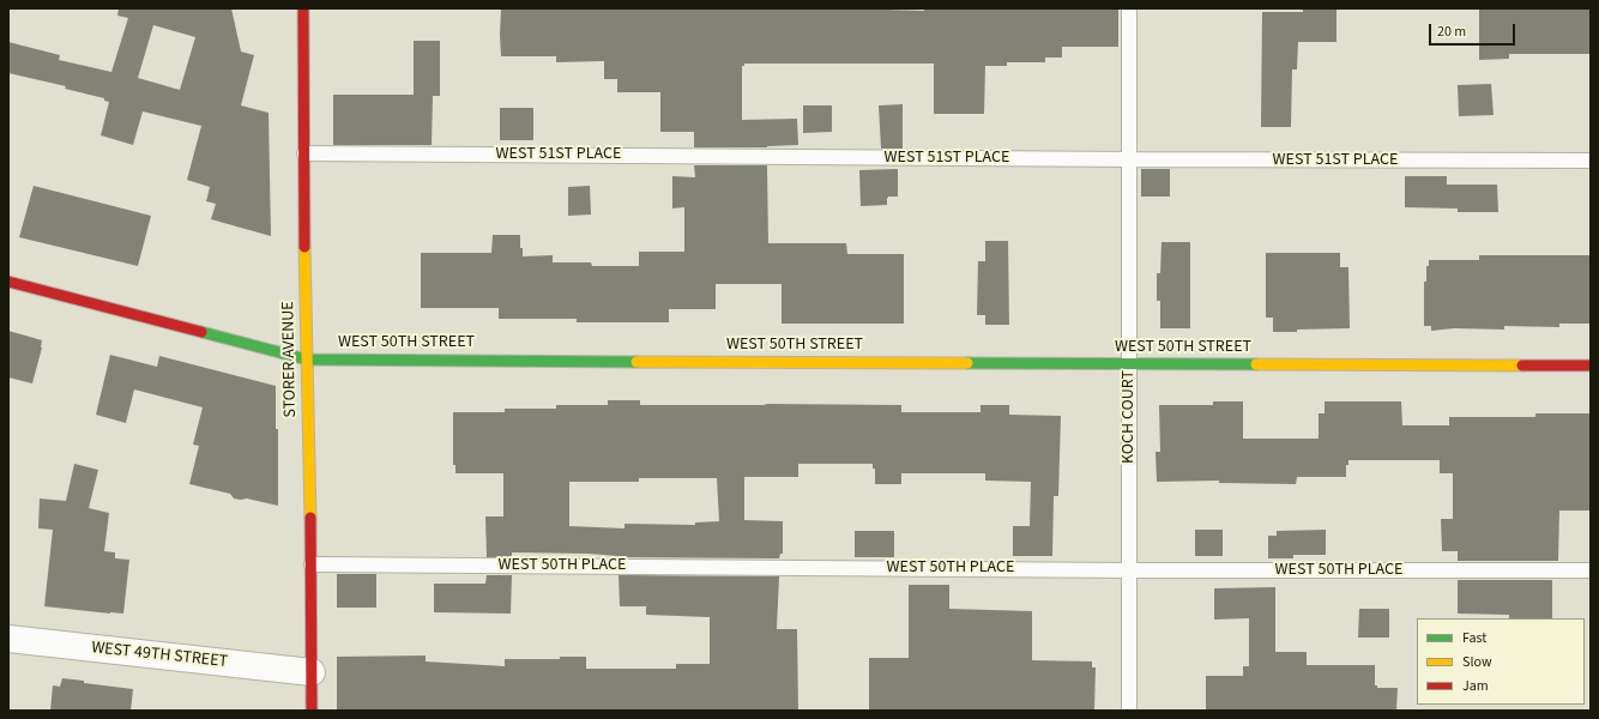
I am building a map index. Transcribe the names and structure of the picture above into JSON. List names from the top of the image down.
{
  "streets": {
    "street": ["WEST 50TH STREET", "STORER AVENUE", "WEST 49TH STREET"],
    "lane": ["WEST 51ST PLACE", "KOCH COURT", "WEST 50TH PLACE"]
  },
  "crossings": [
    ["WEST 51ST PLACE", "STORER AVENUE"],
    ["WEST 51ST PLACE", "KOCH COURT"],
    ["WEST 50TH STREET", "STORER AVENUE"],
    ["WEST 50TH STREET", "KOCH COURT"],
    ["STORER AVENUE", "WEST 50TH PLACE"],
    ["STORER AVENUE", "WEST 49TH STREET"],
    ["KOCH COURT", "WEST 50TH PLACE"]
  ],
  "legend": ["Fast", "Slow", "Jam"],
  "scale_bar": "20 m"
}
